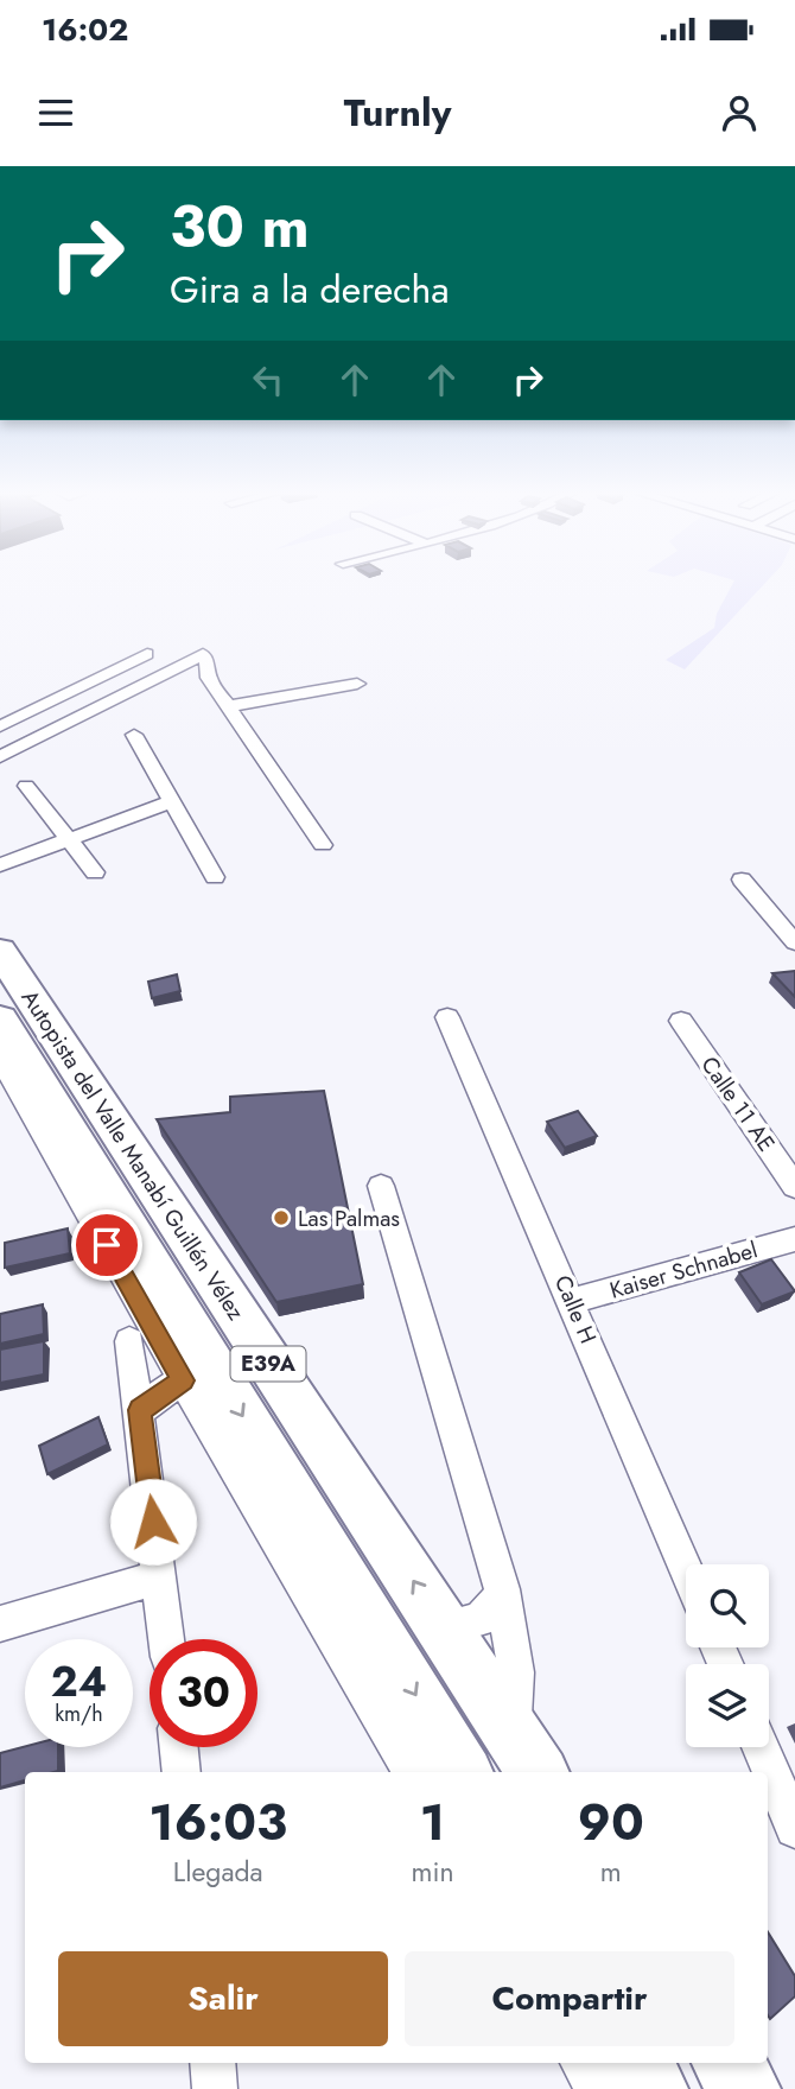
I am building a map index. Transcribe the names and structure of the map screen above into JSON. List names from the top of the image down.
{
  "streets": {
    "main road": ["Autopista del Valle Manabí Guillén Vélez", "E39A"],
    "street": ["Calle 11 AE", "Kaiser Schnabel", "Calle H"]
  },
  "crossings": [
    ["Kaiser Schnabel", "Calle H"]
  ],
  "places": ["Las Palmas"],
  "page": {
    "status": "16:02",
    "header": "Turnly",
    "turn": ["30 m", "Gira a la derecha"],
    "speed": "24 km/h",
    "limit": "30",
    "eta": [
      "16:03",
      "Llegada",
      "1",
      "min",
      "90",
      "m"
    ],
    "buttons": ["Salir", "Compartir"]
  }
}
